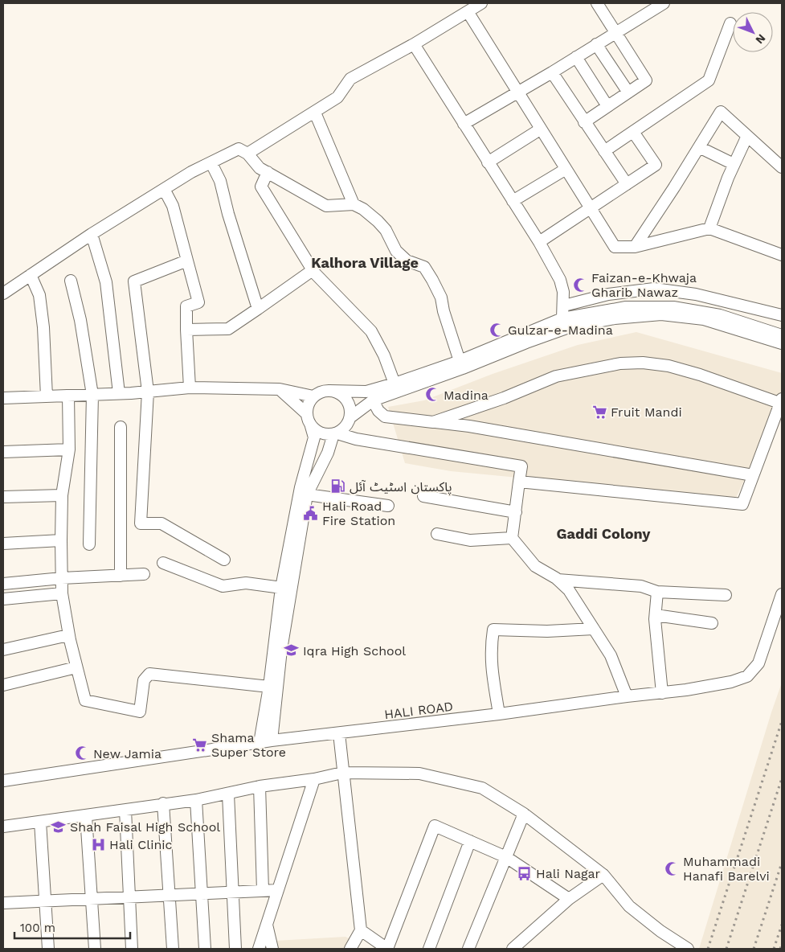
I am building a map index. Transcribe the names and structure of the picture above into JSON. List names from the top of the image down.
{
  "streets": {
    "street": ["HALI ROAD"]
  },
  "districts": ["Kalhora Village", "Gaddi Colony"],
  "places": {
    "mosque": [
      "Faizan-e-Khwaja Gharib Nawaz",
      "Gulzar-e-Madina",
      "Madina",
      "New Jamia",
      "Muhammadi Hanafi Barelvi"
    ],
    "supermarket": ["Fruit Mandi", "Shama Super Store"],
    "fuel station": ["پاکستان اسٹیٹ آئل"],
    "public building": ["Hali Road Fire Station"],
    "school or university": ["Iqra High School", "Shah Faisal High School"],
    "hospital": ["Hali Clinic"],
    "bus stop": ["Hali Nagar"]
  },
  "scale_bar": "100 m",
  "north": "bottom right"
}
